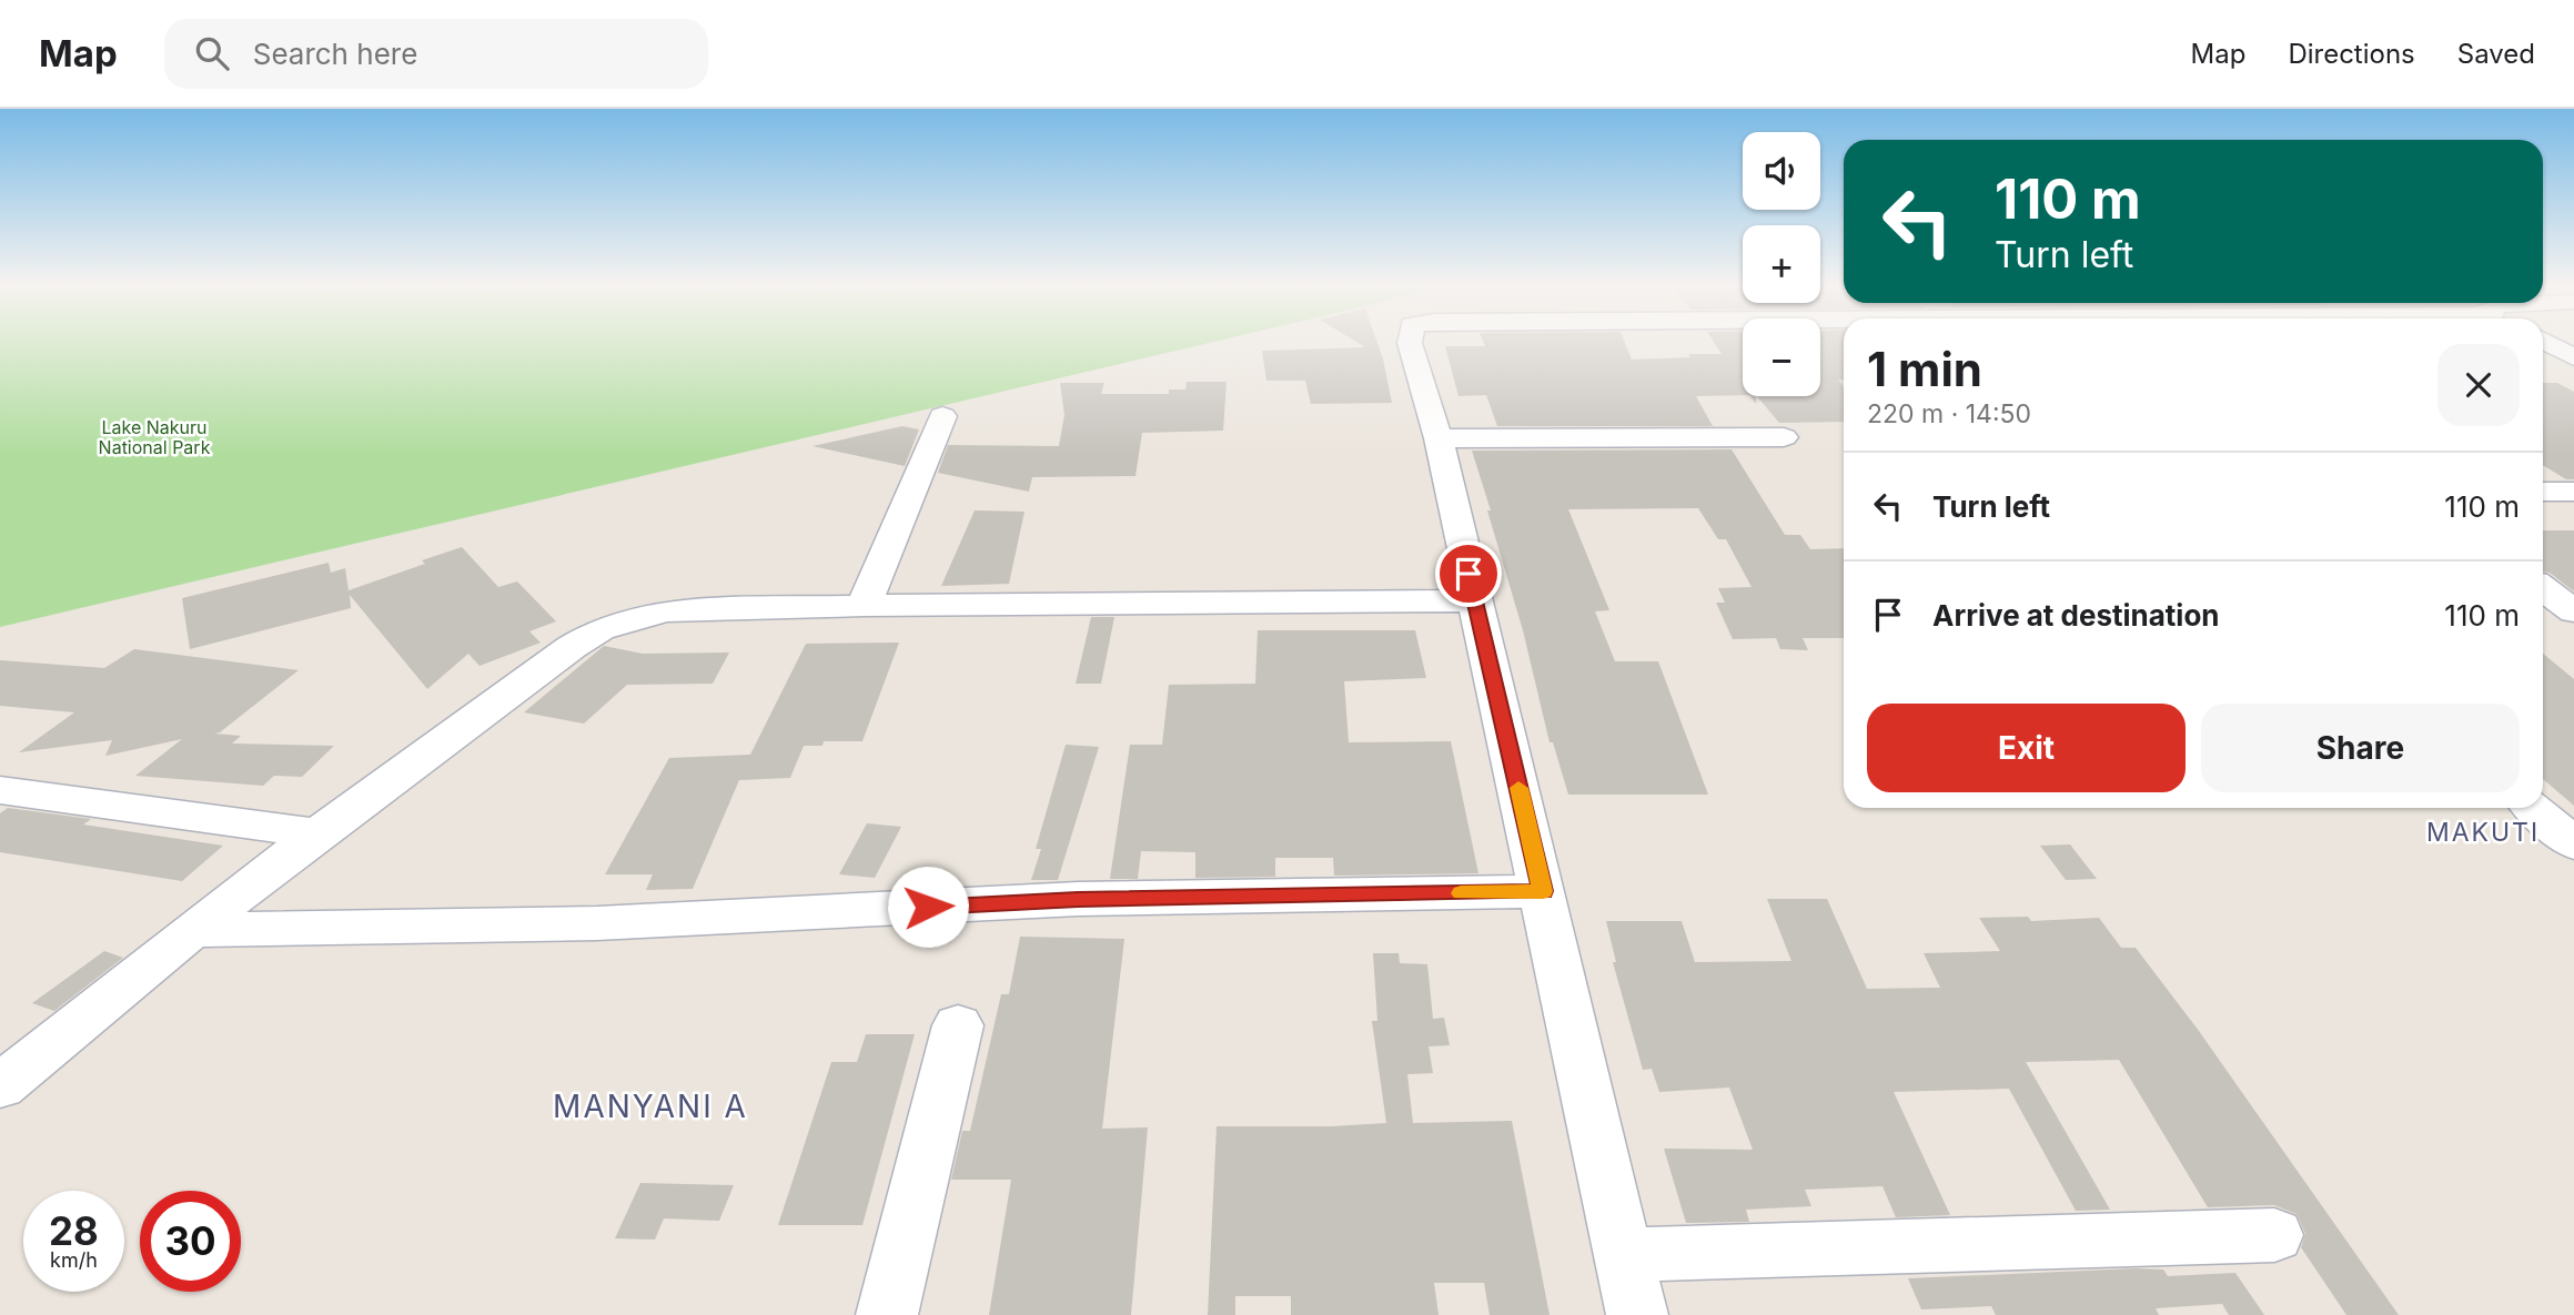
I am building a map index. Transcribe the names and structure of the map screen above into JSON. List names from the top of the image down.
{
  "districts": ["MAKUTI", "MANYANI A"],
  "parks": ["Lake Nakuru National Park"],
  "page": {
    "header": "Map",
    "search": "Search here",
    "nav": ["Map", "Directions", "Saved"],
    "map_buttons": ["+", "−"],
    "turn": ["110 m", "Turn left"],
    "heading": ["1 min", "220 m · 14:50"],
    "list": [
      {
        "name": "Turn left",
        "value": "110 m"
      },
      {
        "name": "Arrive at destination",
        "value": "110 m"
      }
    ],
    "buttons": ["Exit", "Share"],
    "speed": "28 km/h",
    "limit": "30"
  }
}
